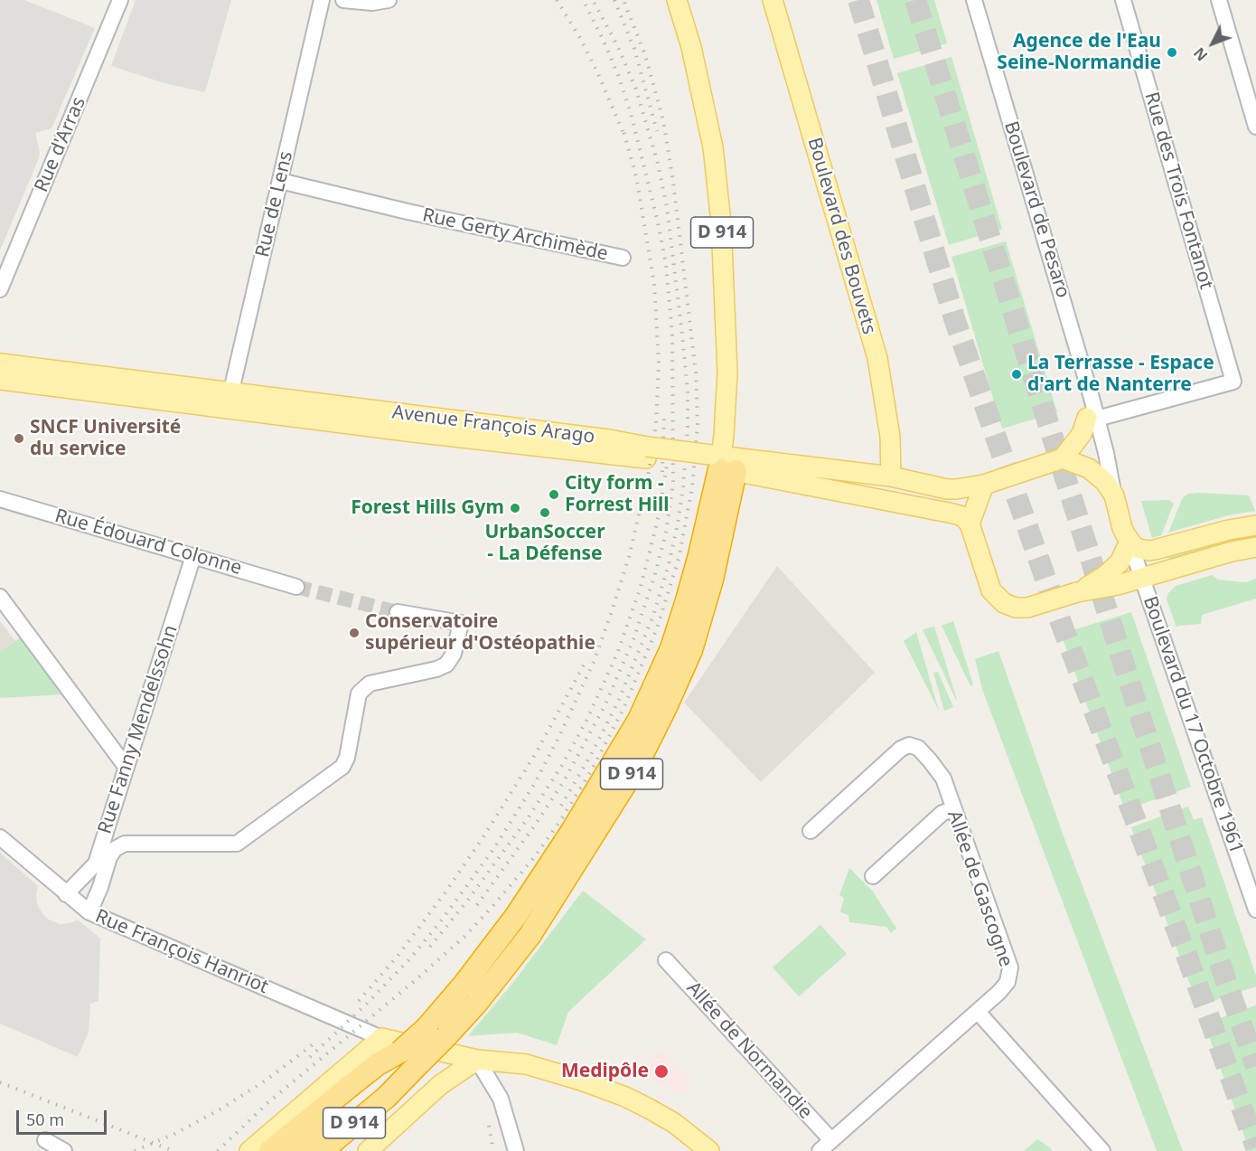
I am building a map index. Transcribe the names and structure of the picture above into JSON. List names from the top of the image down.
{
  "streets": {
    "highway": ["D 914"],
    "main road": ["Boulevard des Bouvets", "Avenue François Arago"],
    "street": [
      "Rue d'Arras",
      "Rue des Trois Fontanot",
      "Rue de Lens",
      "Boulevard de Pesaro",
      "Rue Gerty Archimède",
      "Rue Édouard Colonne",
      "Boulevard du 17 Octobre 1961",
      "Rue Fanny Mendelssohn",
      "Allée de Gascogne",
      "Rue François Hanriot",
      "Allée de Normandie"
    ]
  },
  "crossings": [
    ["Rue des Trois Fontanot", "Boulevard de Pesaro"],
    ["Rue de Lens", "Rue Gerty Archimède"],
    ["Rue de Lens", "Avenue François Arago"],
    ["Boulevard de Pesaro", "Avenue François Arago"],
    ["Boulevard de Pesaro", "Boulevard du 17 Octobre 1961"],
    ["D 914", "Avenue François Arago"],
    ["Boulevard des Bouvets", "Avenue François Arago"],
    ["Avenue François Arago", "Boulevard du 17 Octobre 1961"],
    ["Rue Édouard Colonne", "Rue Fanny Mendelssohn"],
    ["Rue Fanny Mendelssohn", "Rue François Hanriot"],
    ["Allée de Gascogne", "Allée de Normandie"]
  ],
  "places": [
    "Agence de l'Eau Seine-Normandie",
    "La Terrasse - Espace d'art de Nanterre",
    "SNCF Université du service",
    "City form - Forrest Hill",
    "Forest Hills Gym",
    "UrbanSoccer - La Défense",
    "Conservatoire supérieur d'Ostéopathie",
    "Medipôle"
  ],
  "scale_bar": "50 m",
  "north": "bottom left"
}
